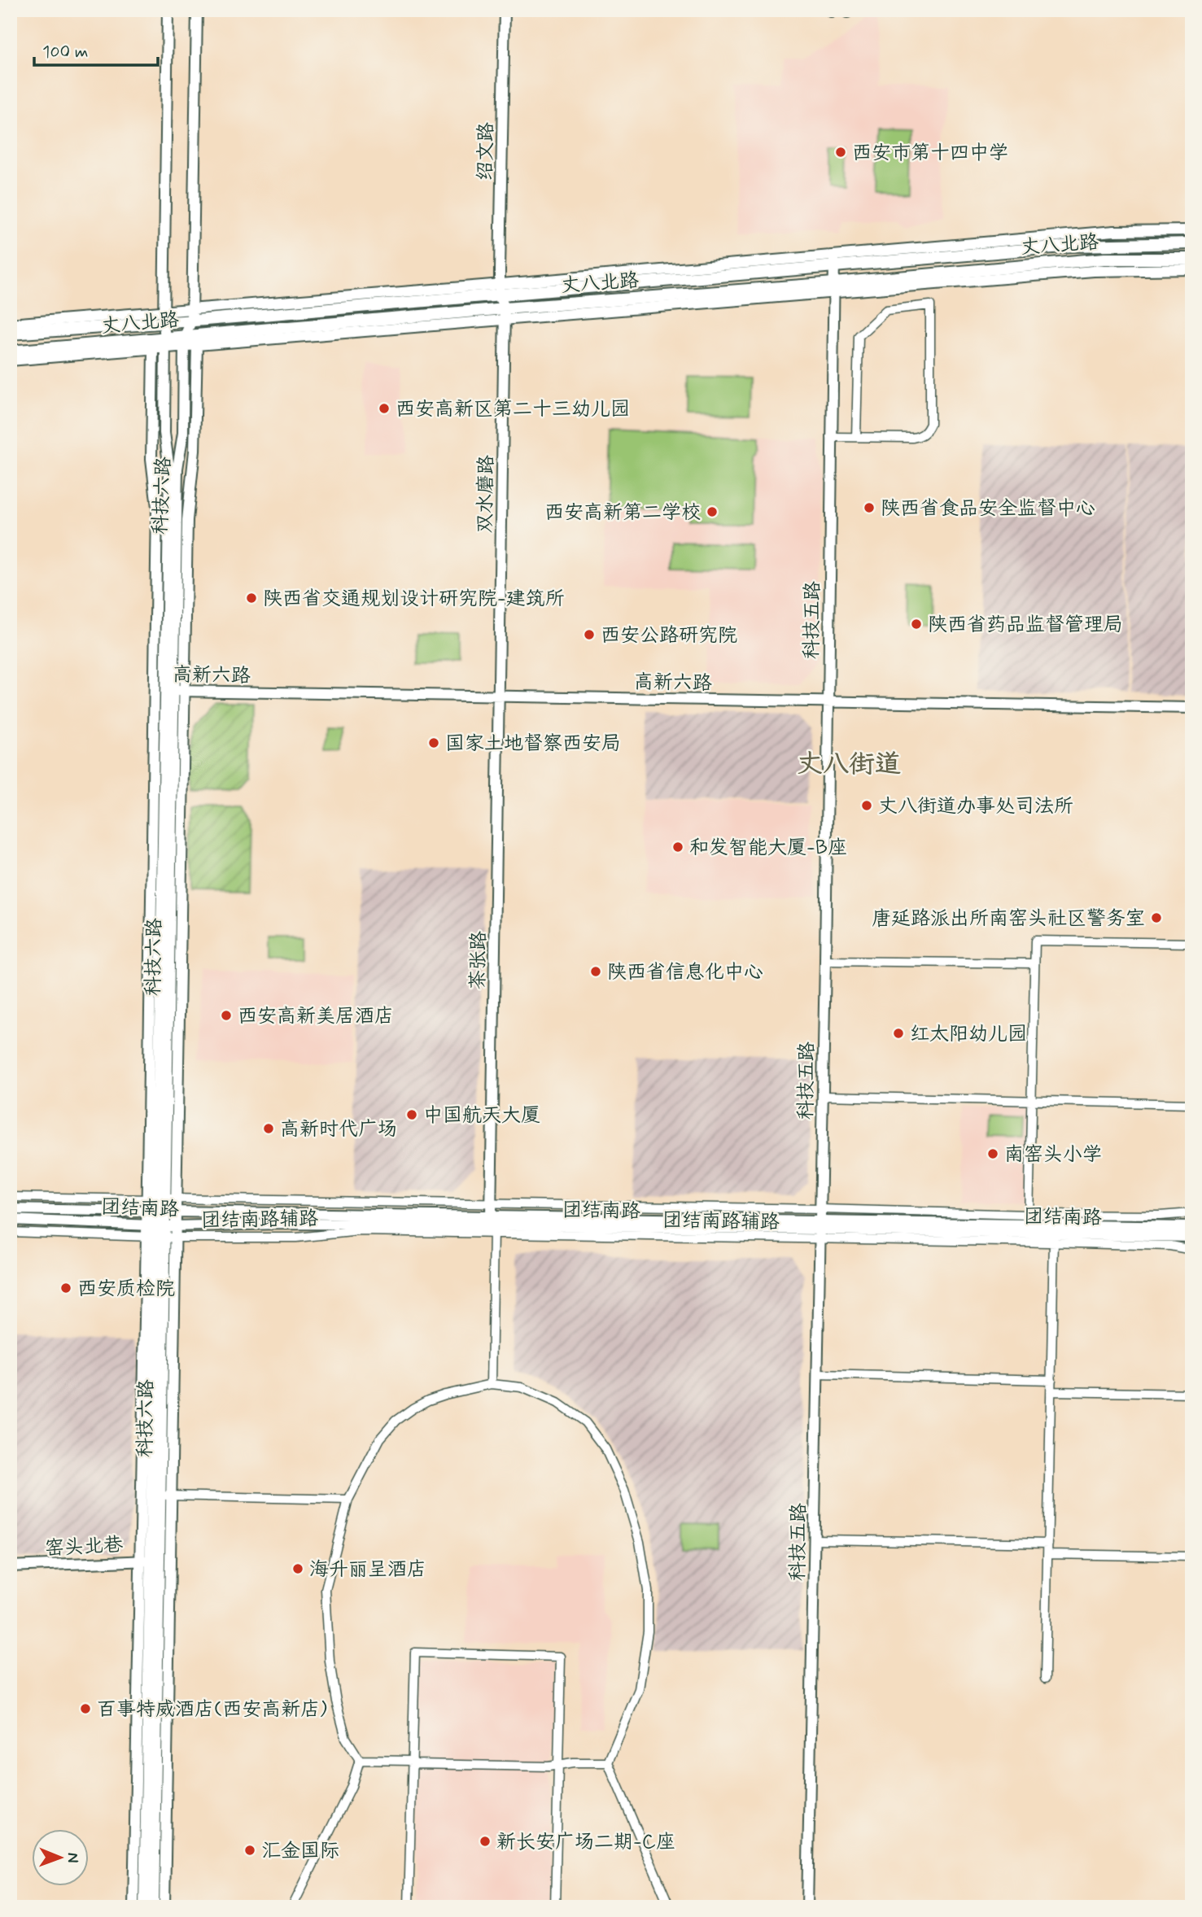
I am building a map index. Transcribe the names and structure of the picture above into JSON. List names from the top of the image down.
{
  "streets": {
    "main road": [
      "绍文路",
      "丈八北路",
      "双水磨路",
      "科技六路",
      "科技五路",
      "高新六路",
      "茶张路",
      "团结南路",
      "窑头北巷"
    ],
    "street": ["团结南路辅路"]
  },
  "crossings": [
    ["绍文路", "丈八北路"],
    ["绍文路", "双水磨路"],
    ["丈八北路", "双水磨路"],
    ["丈八北路", "科技六路"],
    ["丈八北路", "科技五路"],
    ["双水磨路", "高新六路"],
    ["双水磨路", "茶张路"],
    ["科技六路", "高新六路"],
    ["科技六路", "团结南路"],
    ["科技六路", "团结南路辅路"],
    ["科技六路", "窑头北巷"],
    ["科技五路", "高新六路"],
    ["科技五路", "团结南路"],
    ["科技五路", "团结南路辅路"],
    ["高新六路", "茶张路"],
    ["茶张路", "团结南路"],
    ["茶张路", "团结南路辅路"],
    ["团结南路", "团结南路辅路"]
  ],
  "districts": ["丈八街道"],
  "places": [
    "西安市第十四中学",
    "西安高新区第二十三幼儿园",
    "陕西省食品安全监督中心",
    "西安高新第二学校",
    "陕西省交通规划设计研究院-建筑所",
    "陕西省药品监督管理局",
    "西安公路研究院",
    "国家土地督察西安局",
    "丈八街道办事处司法所",
    "和发智能大厦-B座",
    "唐延路派出所南窑头社区警务室",
    "陕西省信息化中心",
    "西安高新美居酒店",
    "红太阳幼儿园",
    "中国航天大厦",
    "高新时代广场",
    "南窑头小学",
    "西安质检院",
    "海升丽呈酒店",
    "百事特威酒店(西安高新店)",
    "新长安广场二期-C座",
    "汇金国际"
  ],
  "scale_bar": "100 m",
  "north": "right"
}
